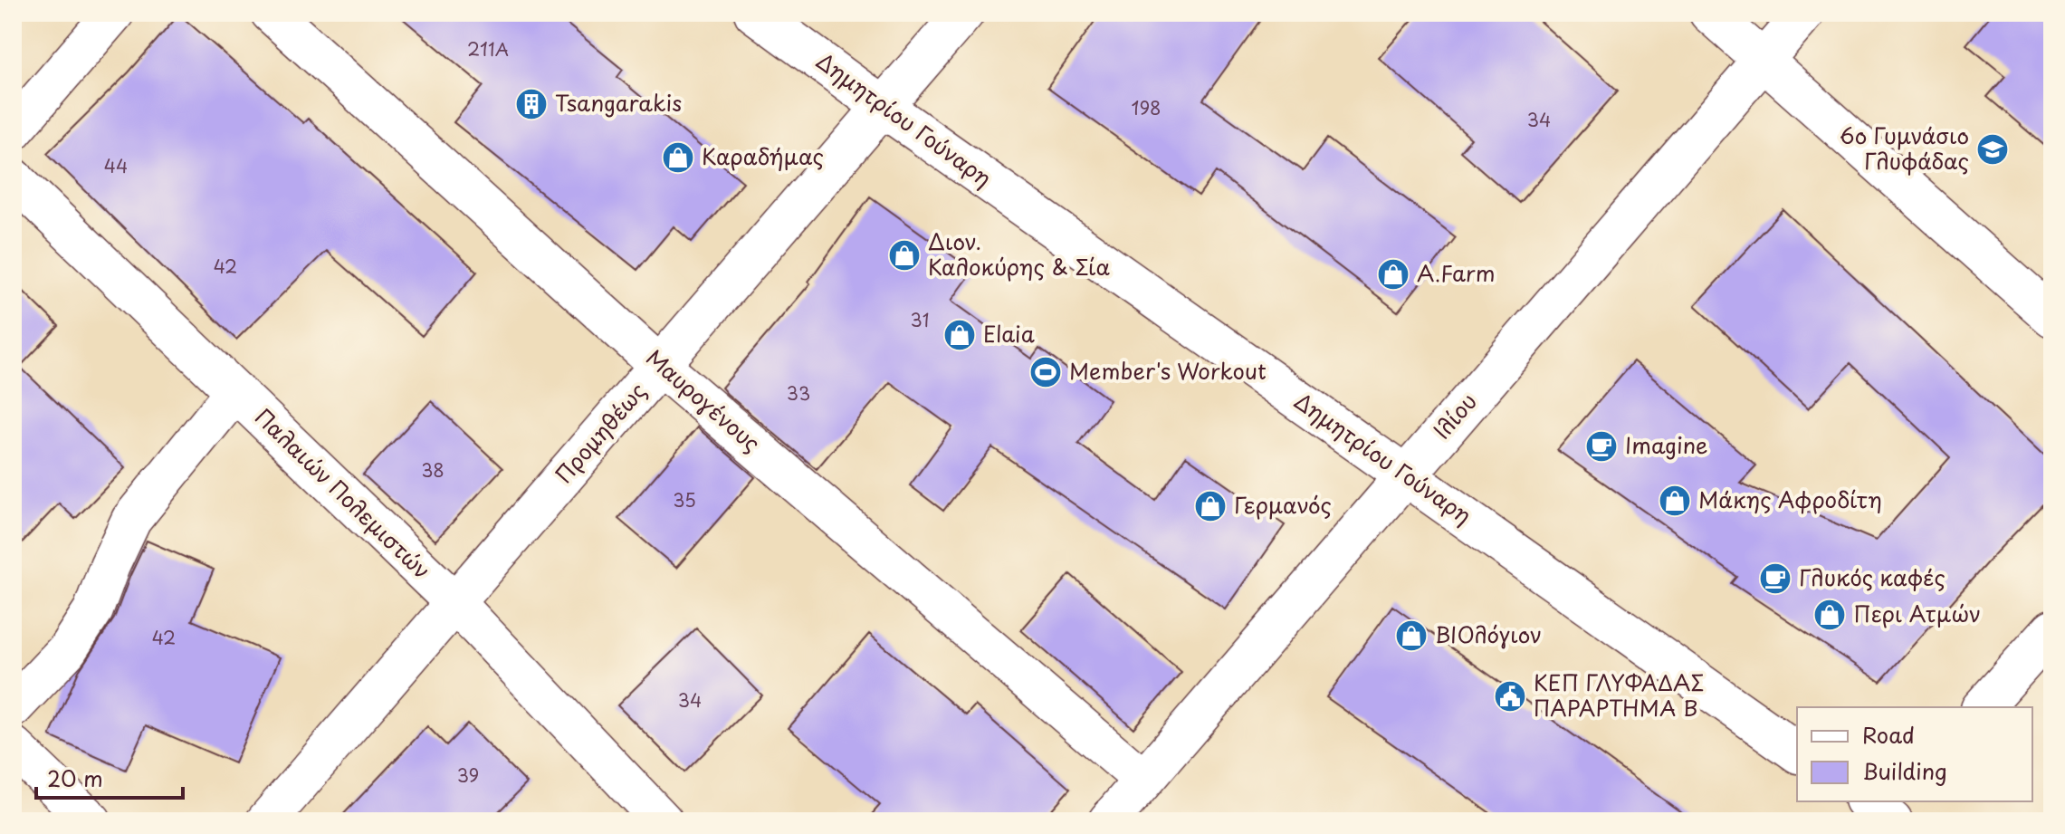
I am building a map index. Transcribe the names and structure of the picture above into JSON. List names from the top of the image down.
{
  "streets": {
    "street": [
      "Δημητρίου Γούναρη",
      "Μαυρογένους",
      "Ιλίου",
      "Προμηθέως",
      "Παλαιών Πολεμιστών"
    ]
  },
  "crossings": [
    ["Δημητρίου Γούναρη", "Ιλίου"],
    ["Δημητρίου Γούναρη", "Προμηθέως"],
    ["Μαυρογένους", "Ιλίου"],
    ["Μαυρογένους", "Προμηθέως"],
    ["Προμηθέως", "Παλαιών Πολεμιστών"]
  ],
  "places": {
    "building": ["Tsangarakis"],
    "school or university": ["6ο Γυμνάσιο Γλυφάδας"],
    "shop": [
      "Καραδήμας",
      "Διον. Καλοκύρης & Σία",
      "A.Farm",
      "Elaia",
      "Μάκης Αφροδίτη",
      "Γερμανός",
      "Περι Ατμών",
      "ΒΙΟλόγιον"
    ],
    "sports": ["Member's Workout"],
    "cafe": ["Imagine", "Γλυκός καφές"],
    "public building": ["ΚΕΠ ΓΛΥΦΑΔΑΣ ΠΑΡΑΡΤΗΜΑ Β"]
  },
  "house_numbers": [
    "211Α",
    "198",
    "34",
    "44",
    "42",
    "31",
    "33",
    "38",
    "35",
    "42",
    "34",
    "39"
  ],
  "legend": ["Road", "Building"],
  "scale_bar": "20 m"
}
